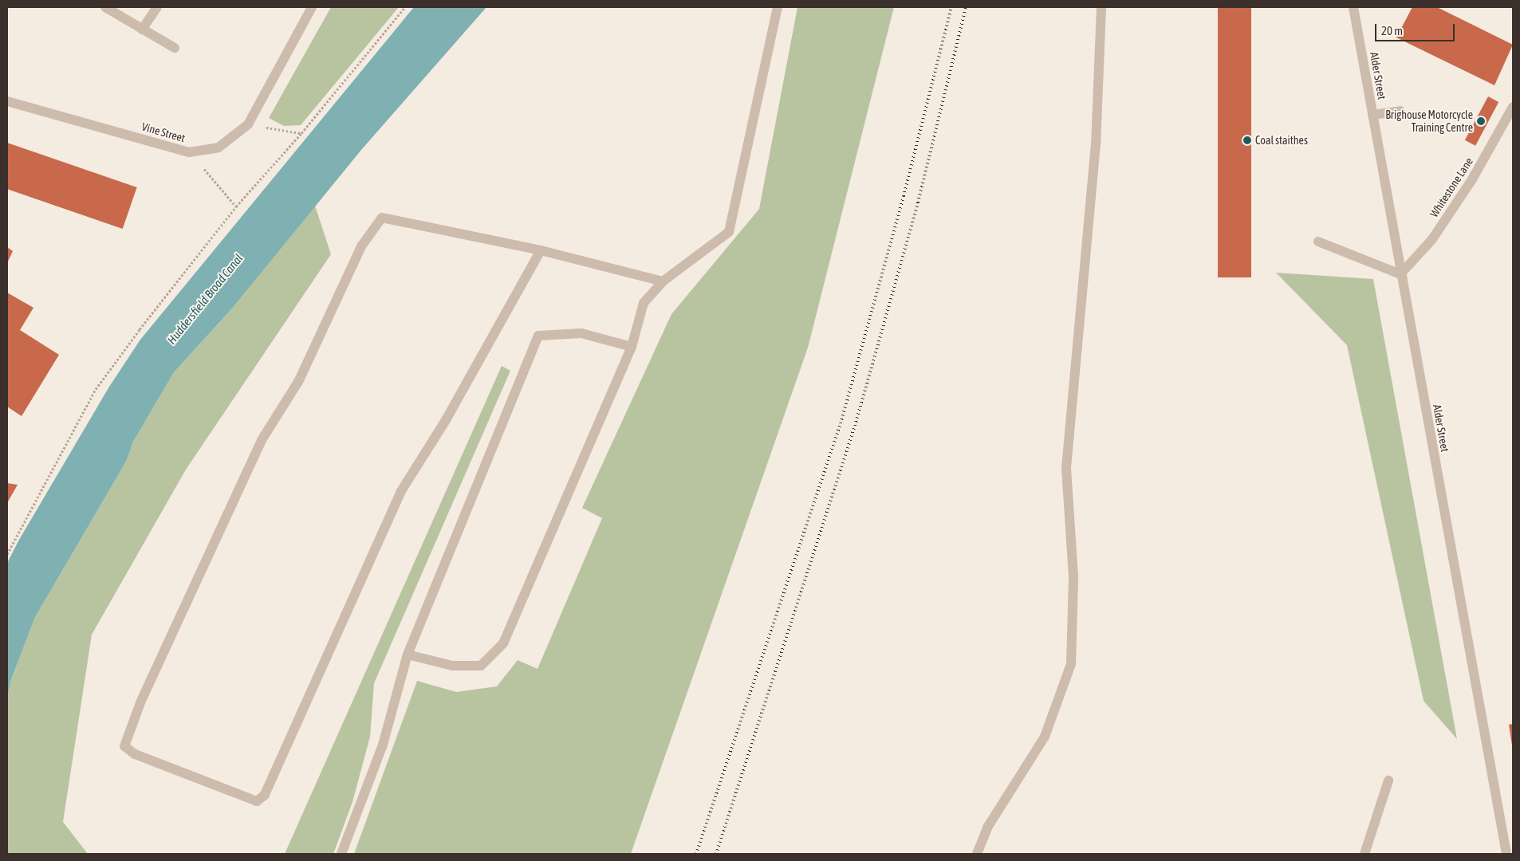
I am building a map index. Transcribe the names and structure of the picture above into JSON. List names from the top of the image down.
{
  "streets": {
    "street": ["Alder Street", "Vine Street", "Whitestone Lane"]
  },
  "crossings": [
    ["Alder Street", "Whitestone Lane"]
  ],
  "water": ["Huddersfield Broad Canal"],
  "places": ["Brighouse Motorcycle Training Centre", "Coal staithes"],
  "scale_bar": "20 m"
}
